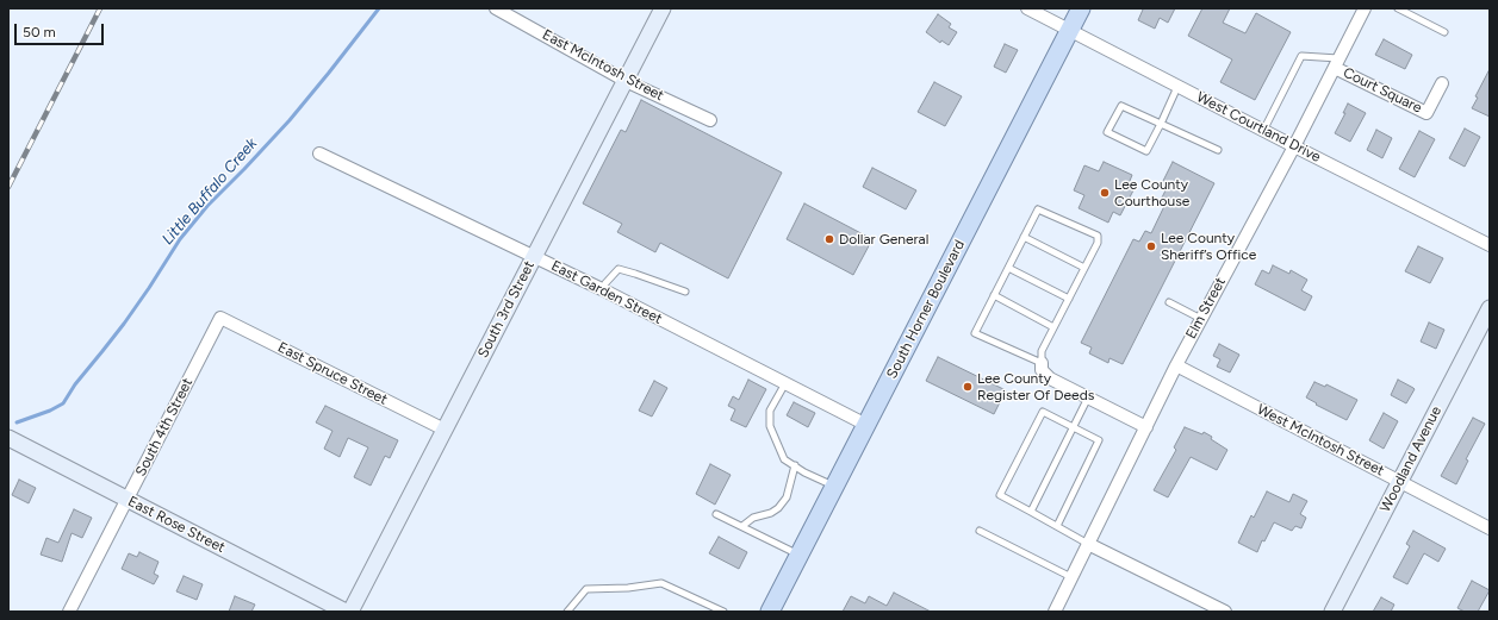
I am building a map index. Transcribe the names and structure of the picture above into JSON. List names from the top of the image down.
{
  "streets": {
    "main road": ["South Horner Boulevard"],
    "street": [
      "East McIntosh Street",
      "Court Square",
      "West Courtland Drive",
      "East Garden Street",
      "Elm Street",
      "South 3rd Street",
      "East Spruce Street",
      "South 4th Street",
      "West McIntosh Street",
      "Woodland Avenue",
      "East Rose Street"
    ]
  },
  "crossings": [
    ["East McIntosh Street", "South 3rd Street"],
    ["Court Square", "Elm Street"],
    ["West Courtland Drive", "Elm Street"],
    ["West Courtland Drive", "South Horner Boulevard"],
    ["East Garden Street", "South 3rd Street"],
    ["East Garden Street", "South Horner Boulevard"],
    ["Elm Street", "West McIntosh Street"],
    ["South 3rd Street", "East Spruce Street"],
    ["East Spruce Street", "South 4th Street"],
    ["South 4th Street", "East Rose Street"],
    ["West McIntosh Street", "Woodland Avenue"]
  ],
  "water": ["Little Buffalo Creek"],
  "places": [
    "Lee County Courthouse",
    "Dollar General",
    "Lee County Sheriff’s Office",
    "Lee County Register Of Deeds"
  ],
  "scale_bar": "50 m"
}
